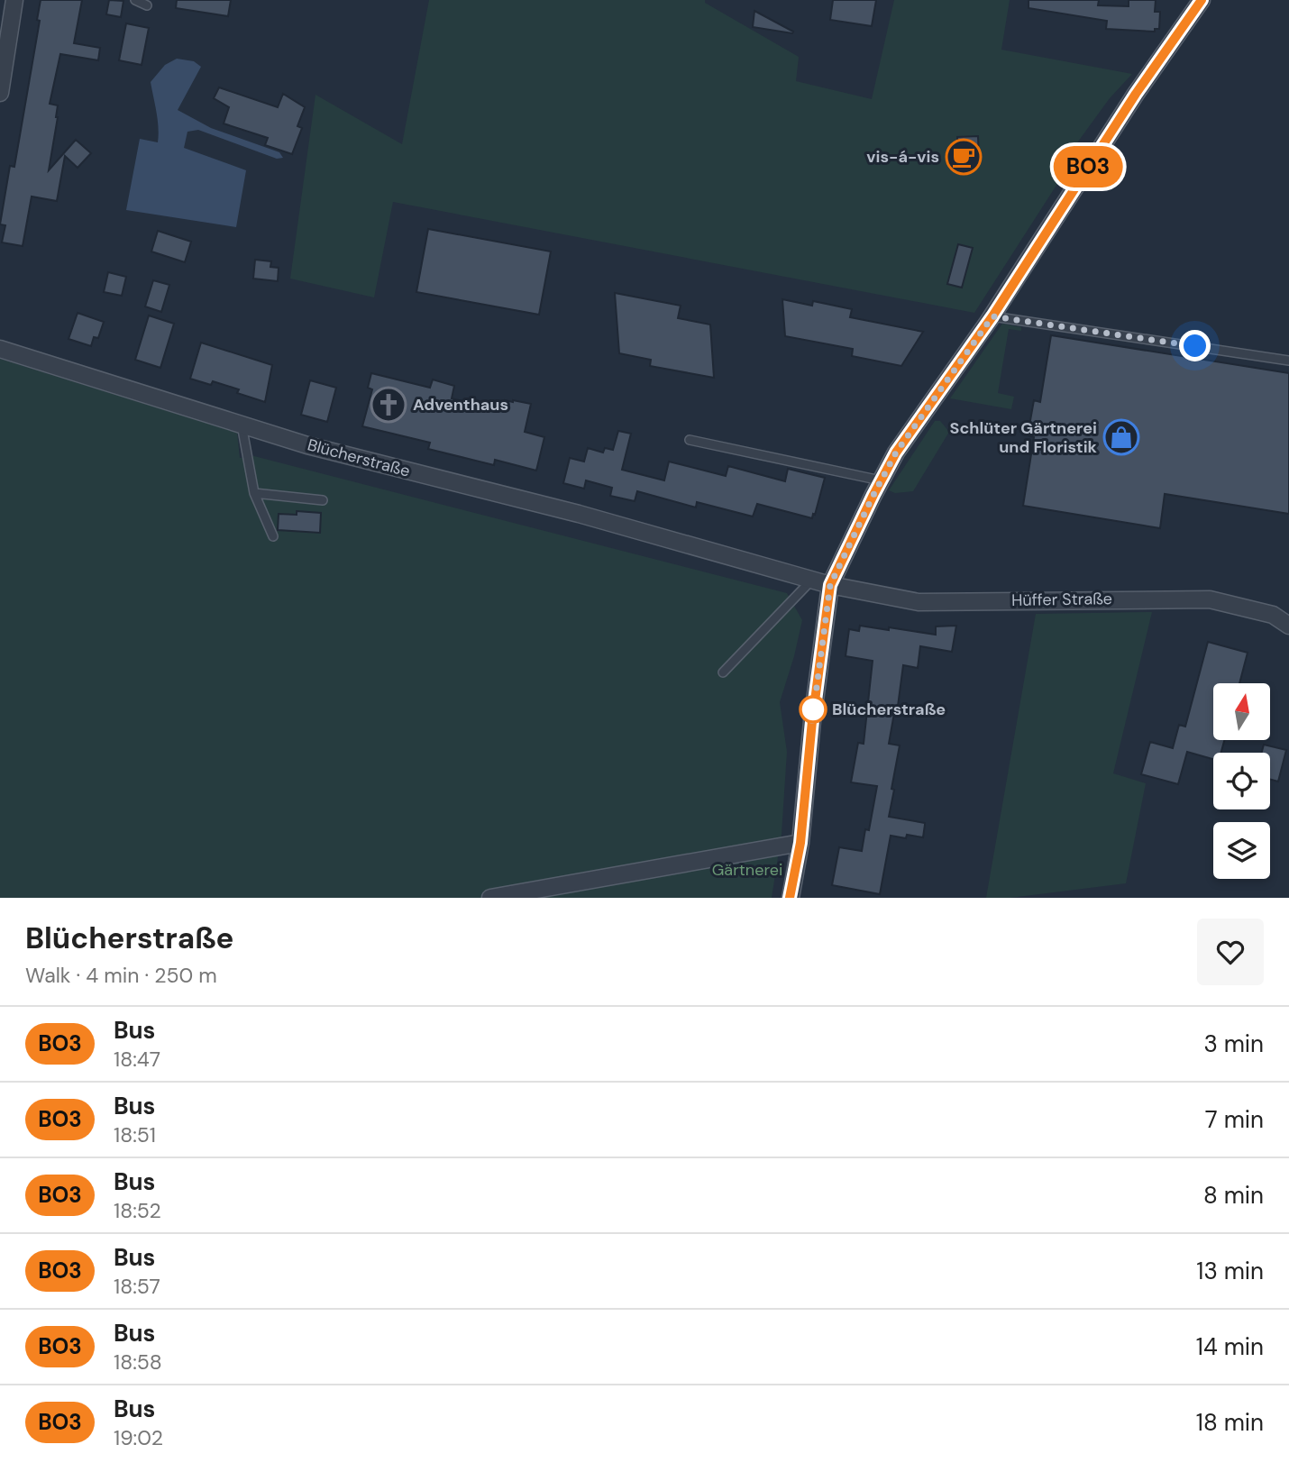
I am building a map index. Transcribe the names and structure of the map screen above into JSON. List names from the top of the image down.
{
  "streets": {
    "street": ["Blücherstraße", "Hüffer Straße"]
  },
  "crossings": [
    ["Blücherstraße", "Hüffer Straße"]
  ],
  "parks": ["Gärtnerei"],
  "places": {
    "cafe": ["vis-á-vis"],
    "church": ["Adventhaus"],
    "shop": ["Schlüter Gärtnerei und Floristik"],
    "other": ["Blücherstraße"]
  },
  "lines": ["bus line BO3"],
  "north": "top",
  "page": {
    "on_map": "BO3",
    "heading": ["Blücherstraße", "Walk · 4 min · 250 m"],
    "list": [
      {
        "mark": "BO3",
        "name": "Bus",
        "note": "18:47",
        "value": "3 min"
      },
      {
        "mark": "BO3",
        "name": "Bus",
        "note": "18:51",
        "value": "7 min"
      },
      {
        "mark": "BO3",
        "name": "Bus",
        "note": "18:52",
        "value": "8 min"
      },
      {
        "mark": "BO3",
        "name": "Bus",
        "note": "18:57",
        "value": "13 min"
      },
      {
        "mark": "BO3",
        "name": "Bus",
        "note": "18:58",
        "value": "14 min"
      },
      {
        "mark": "BO3",
        "name": "Bus",
        "note": "19:02",
        "value": "18 min"
      }
    ]
  }
}
